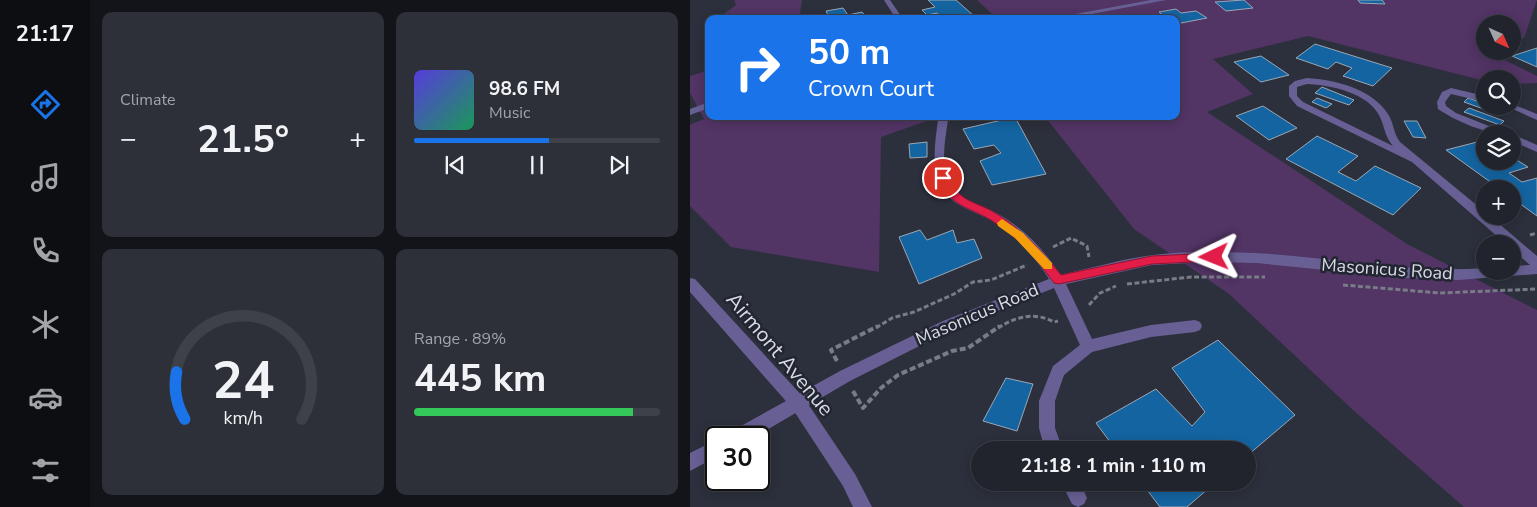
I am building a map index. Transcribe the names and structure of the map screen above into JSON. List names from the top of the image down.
{
  "streets": {
    "street": ["Masonicus Road", "Airmont Avenue"]
  },
  "crossings": [
    ["Masonicus Road", "Airmont Avenue"]
  ],
  "north": "bottom right",
  "page": {
    "tabs": "21:17",
    "tile": [
      "Climate",
      ["Range · 89%", "445 km"]
    ],
    "map_buttons": ["+", "−"],
    "turn": ["50 m", "Crown Court"],
    "song": ["98.6 FM", "Music"],
    "heat": ["−", "21.5°", "+"],
    "limit": "30",
    "trip": "21:18 · 1 min · 110 m",
    "gauge": ["24", "km/h"]
  }
}
